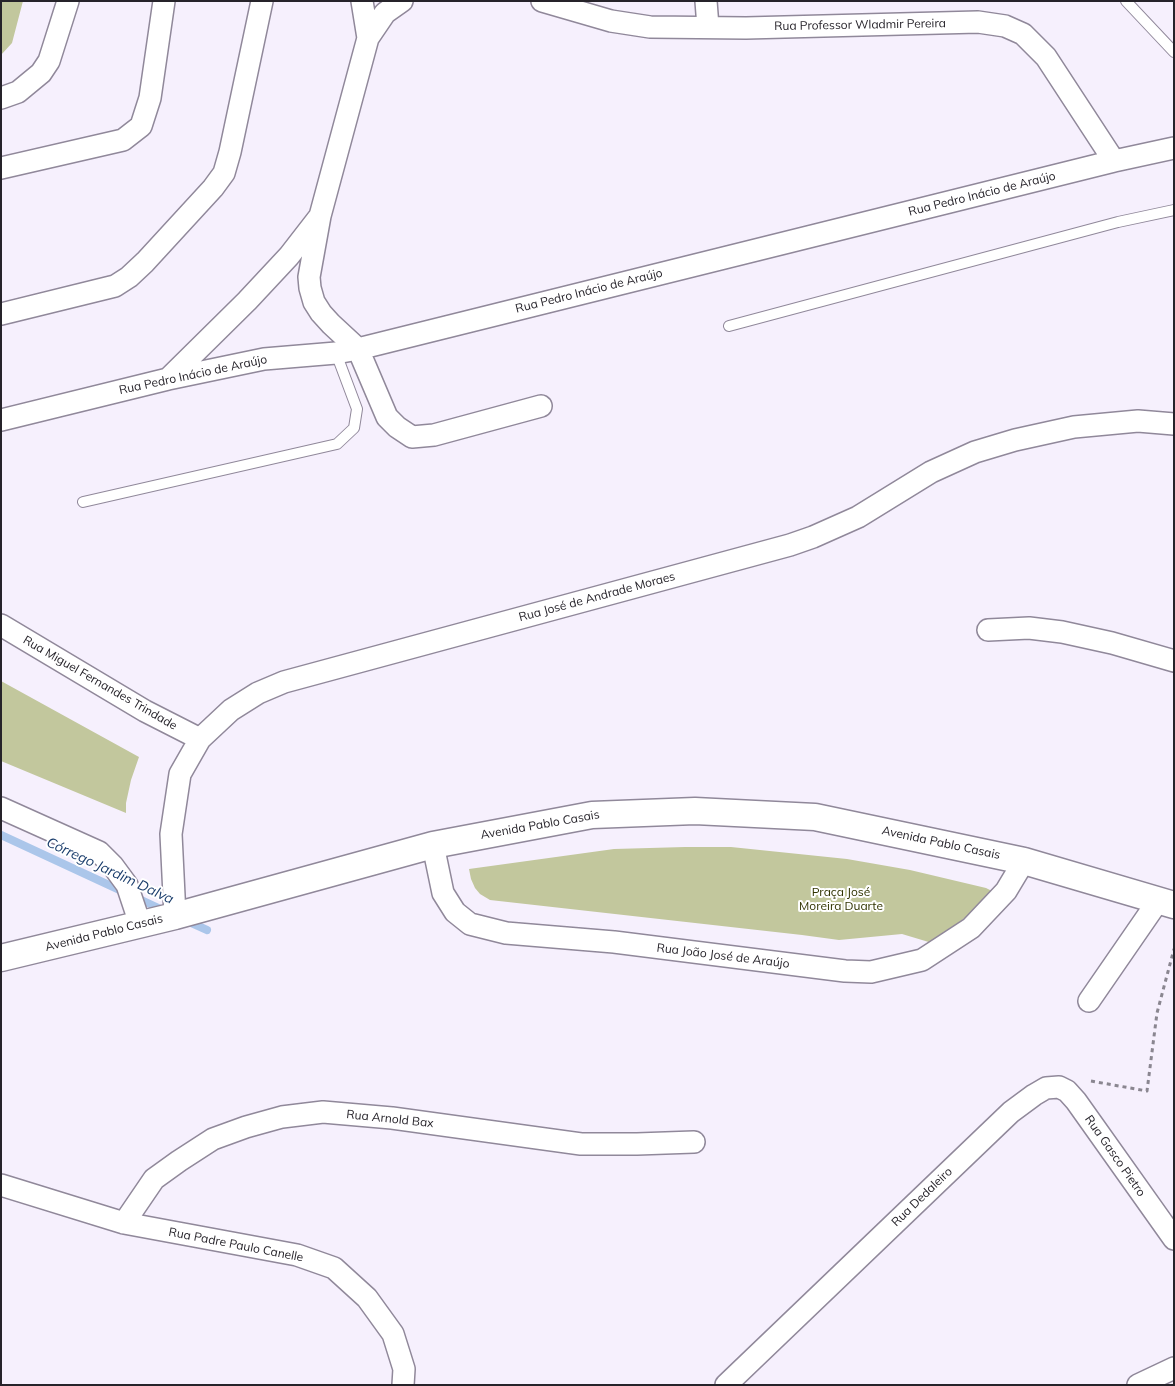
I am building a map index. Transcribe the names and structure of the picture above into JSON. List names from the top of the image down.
{
  "streets": {
    "street": [
      "Rua Professor Wladmir Pereira",
      "Rua Pedro Inácio de Araújo",
      "Rua José de Andrade Moraes",
      "Rua Miguel Fernandes Trindade",
      "Avenida Pablo Casais",
      "Rua João José de Araújo",
      "Rua Arnold Bax",
      "Rua Gasco Pietro",
      "Rua Dedaleiro",
      "Rua Padre Paulo Canelle"
    ]
  },
  "crossings": [
    ["Rua Professor Wladmir Pereira", "Rua Pedro Inácio de Araújo"],
    ["Rua José de Andrade Moraes", "Rua Miguel Fernandes Trindade"],
    ["Rua José de Andrade Moraes", "Avenida Pablo Casais"],
    ["Avenida Pablo Casais", "Rua João José de Araújo"],
    ["Rua Arnold Bax", "Rua Padre Paulo Canelle"],
    ["Rua Gasco Pietro", "Rua Dedaleiro"]
  ],
  "water": ["Córrego Jardim Dalva"],
  "parks": ["Praça José Moreira Duarte"]
}
